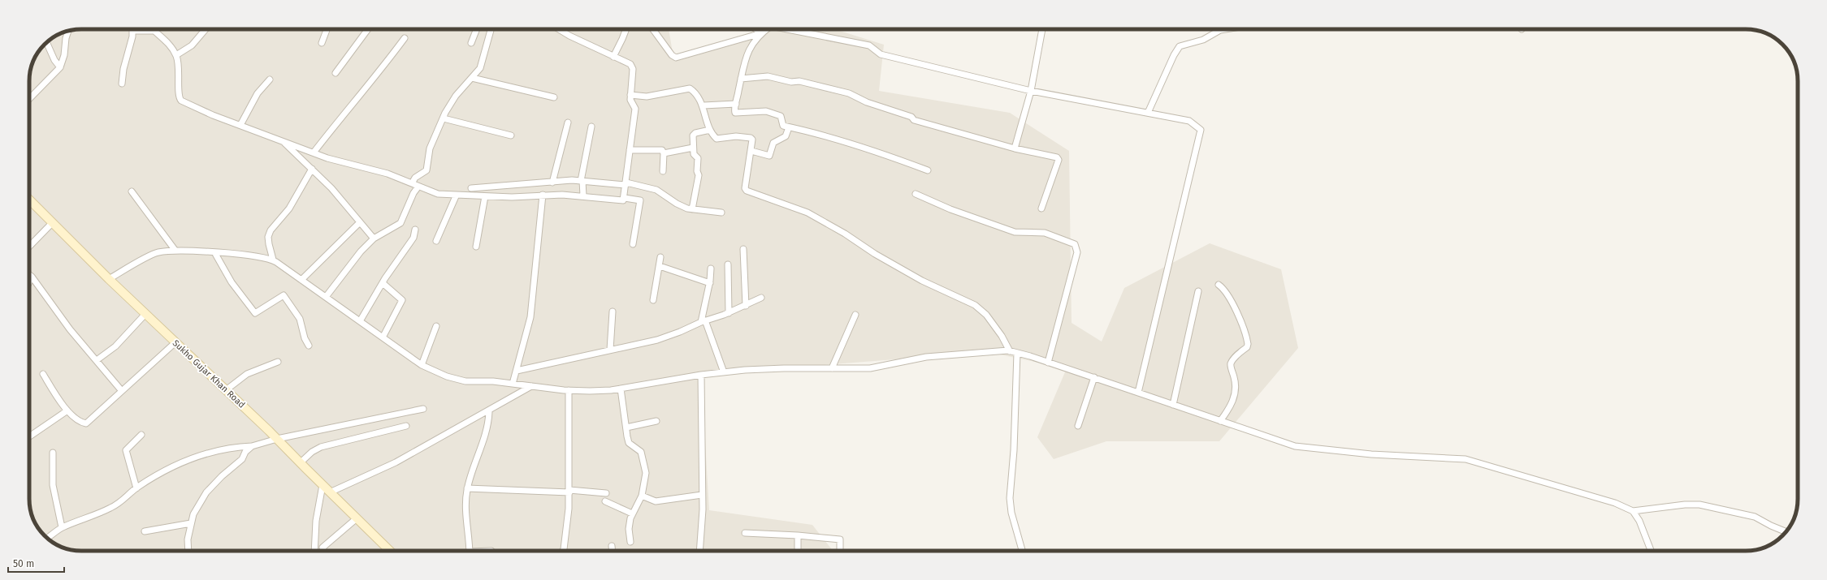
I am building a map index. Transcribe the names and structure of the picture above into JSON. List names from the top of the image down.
{
  "streets": {
    "main road": ["Sukho Gujar Khan Road"]
  },
  "scale_bar": "50 m"
}
